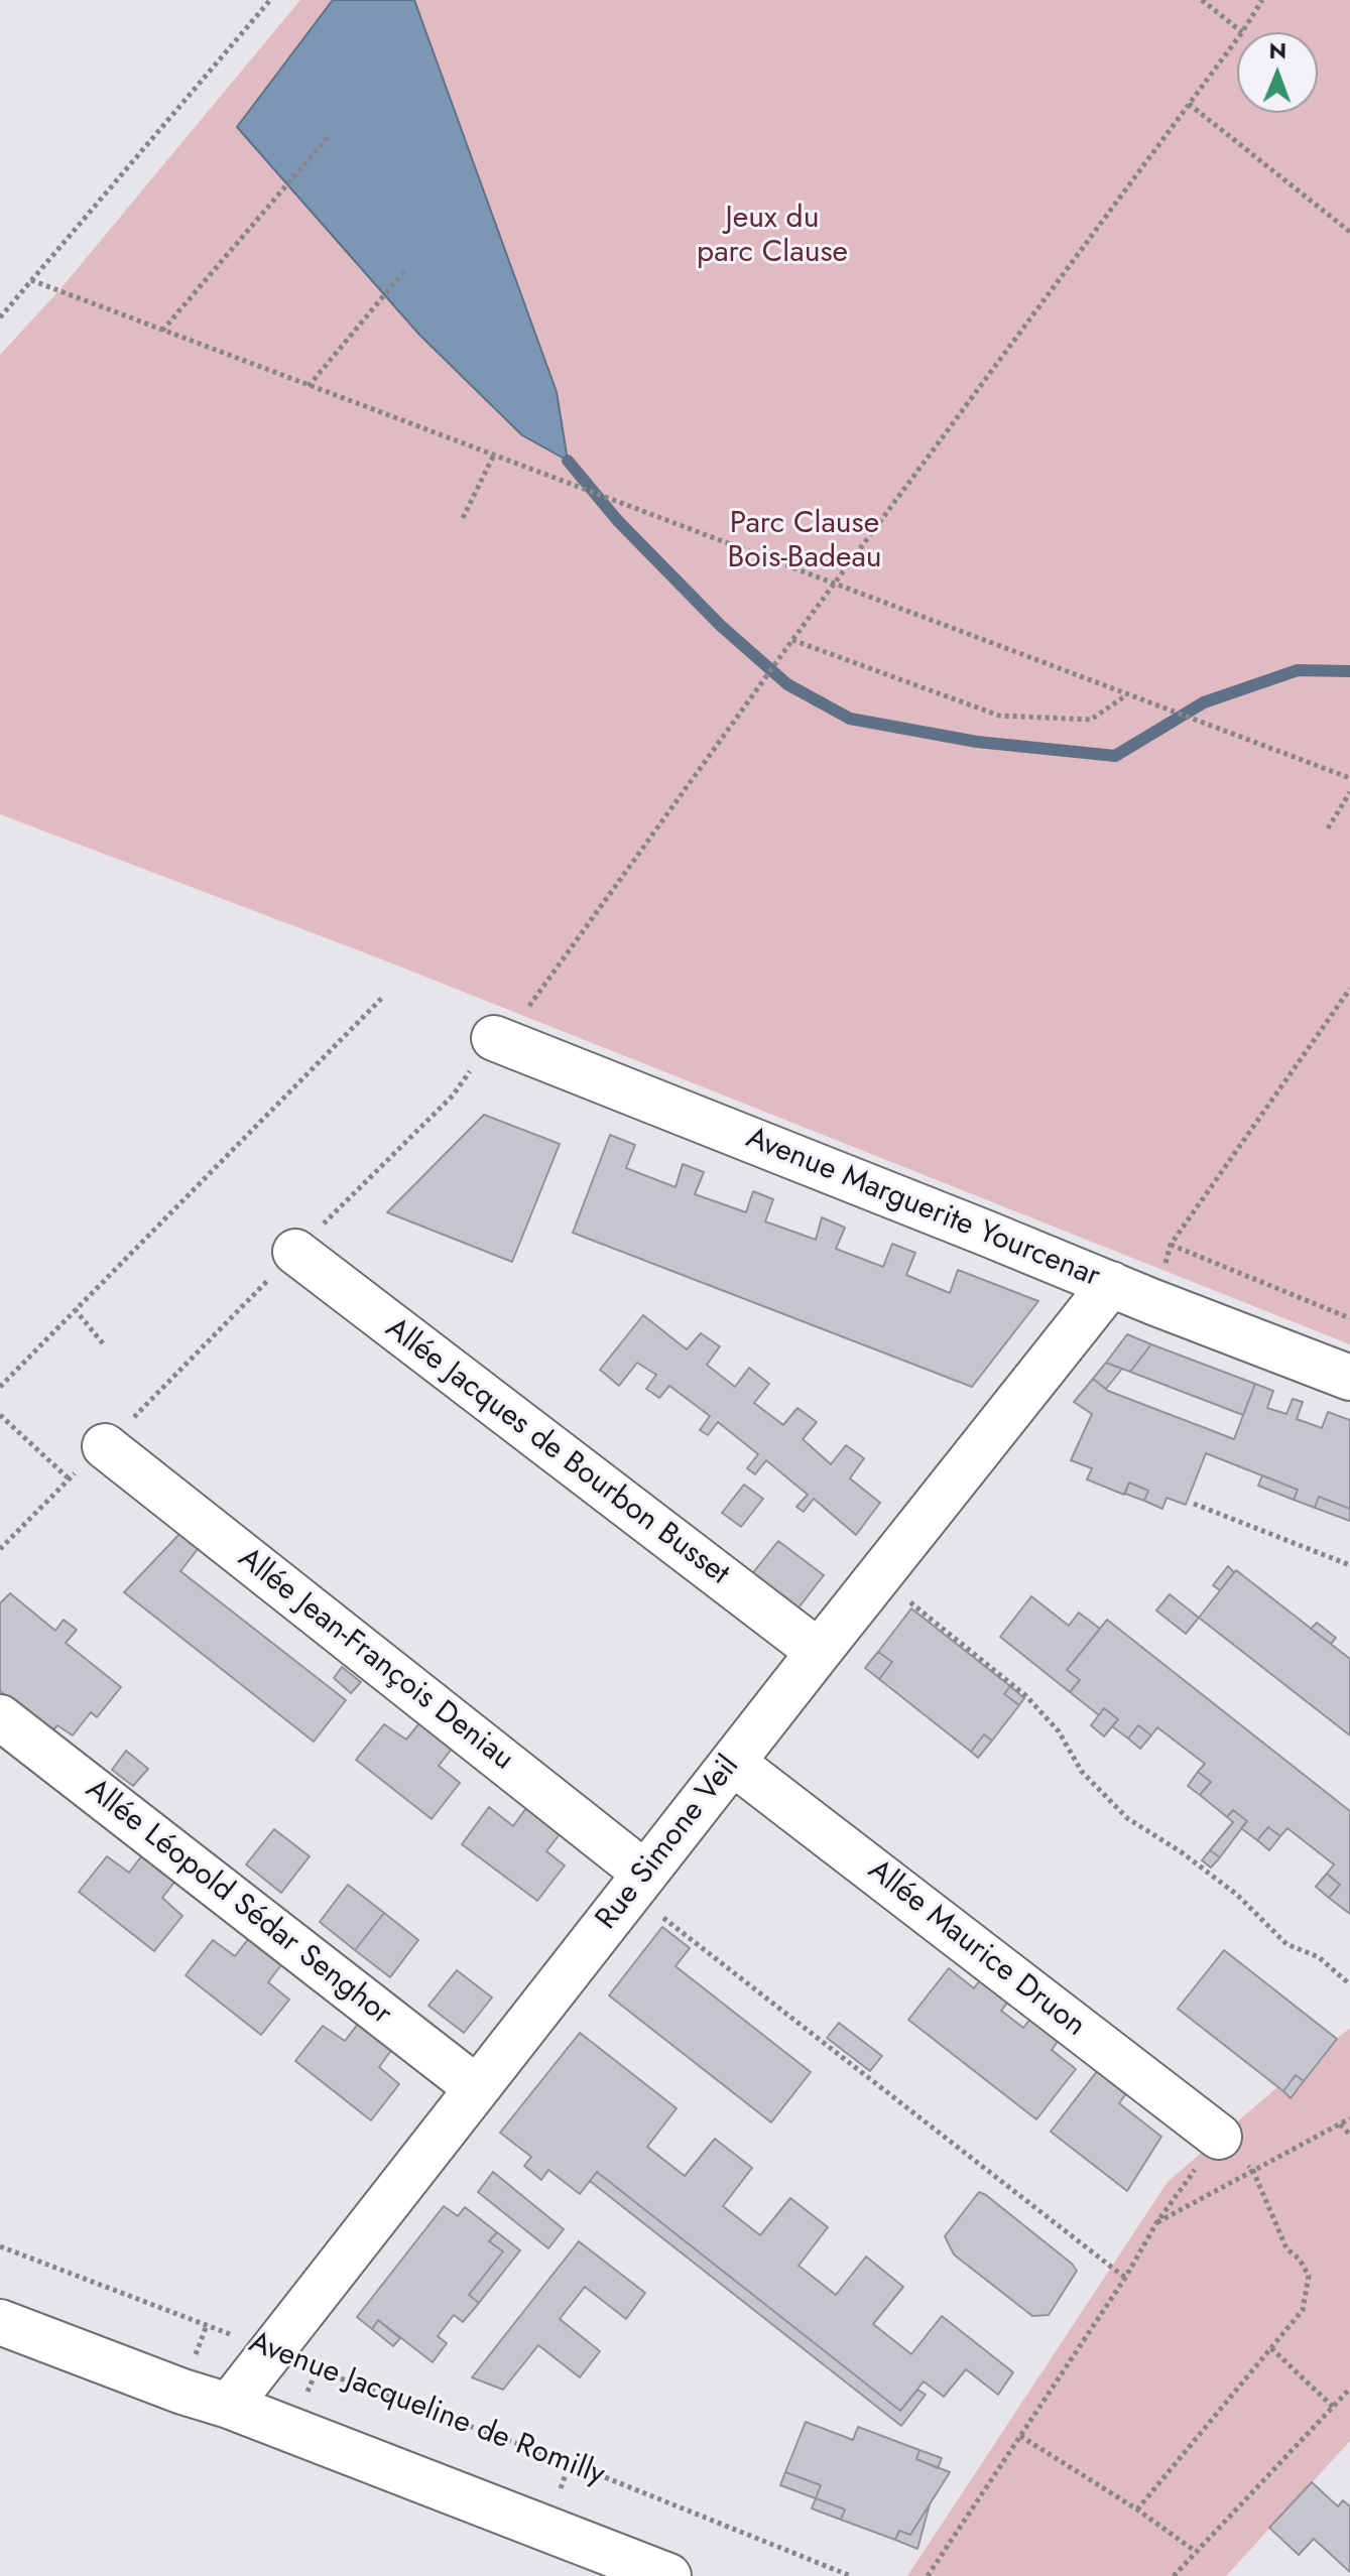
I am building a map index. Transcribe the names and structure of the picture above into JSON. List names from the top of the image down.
{
  "streets": {
    "street": [
      "Avenue Marguerite Yourcenar",
      "Allée Jacques de Bourbon Busset",
      "Allée Jean-François Deniau",
      "Rue Simone Veil",
      "Allée Léopold Sédar Senghor",
      "Allée Maurice Druon"
    ],
    "path": ["Avenue Jacqueline de Romilly"]
  },
  "crossings": [
    ["Avenue Marguerite Yourcenar", "Rue Simone Veil"],
    ["Allée Jacques de Bourbon Busset", "Rue Simone Veil"],
    ["Allée Jean-François Deniau", "Rue Simone Veil"],
    ["Rue Simone Veil", "Allée Léopold Sédar Senghor"],
    ["Rue Simone Veil", "Allée Maurice Druon"],
    ["Rue Simone Veil", "Avenue Jacqueline de Romilly"]
  ],
  "parks": ["Jeux du parc Clause", "Parc Clause Bois-Badeau"],
  "north": "top"
}
